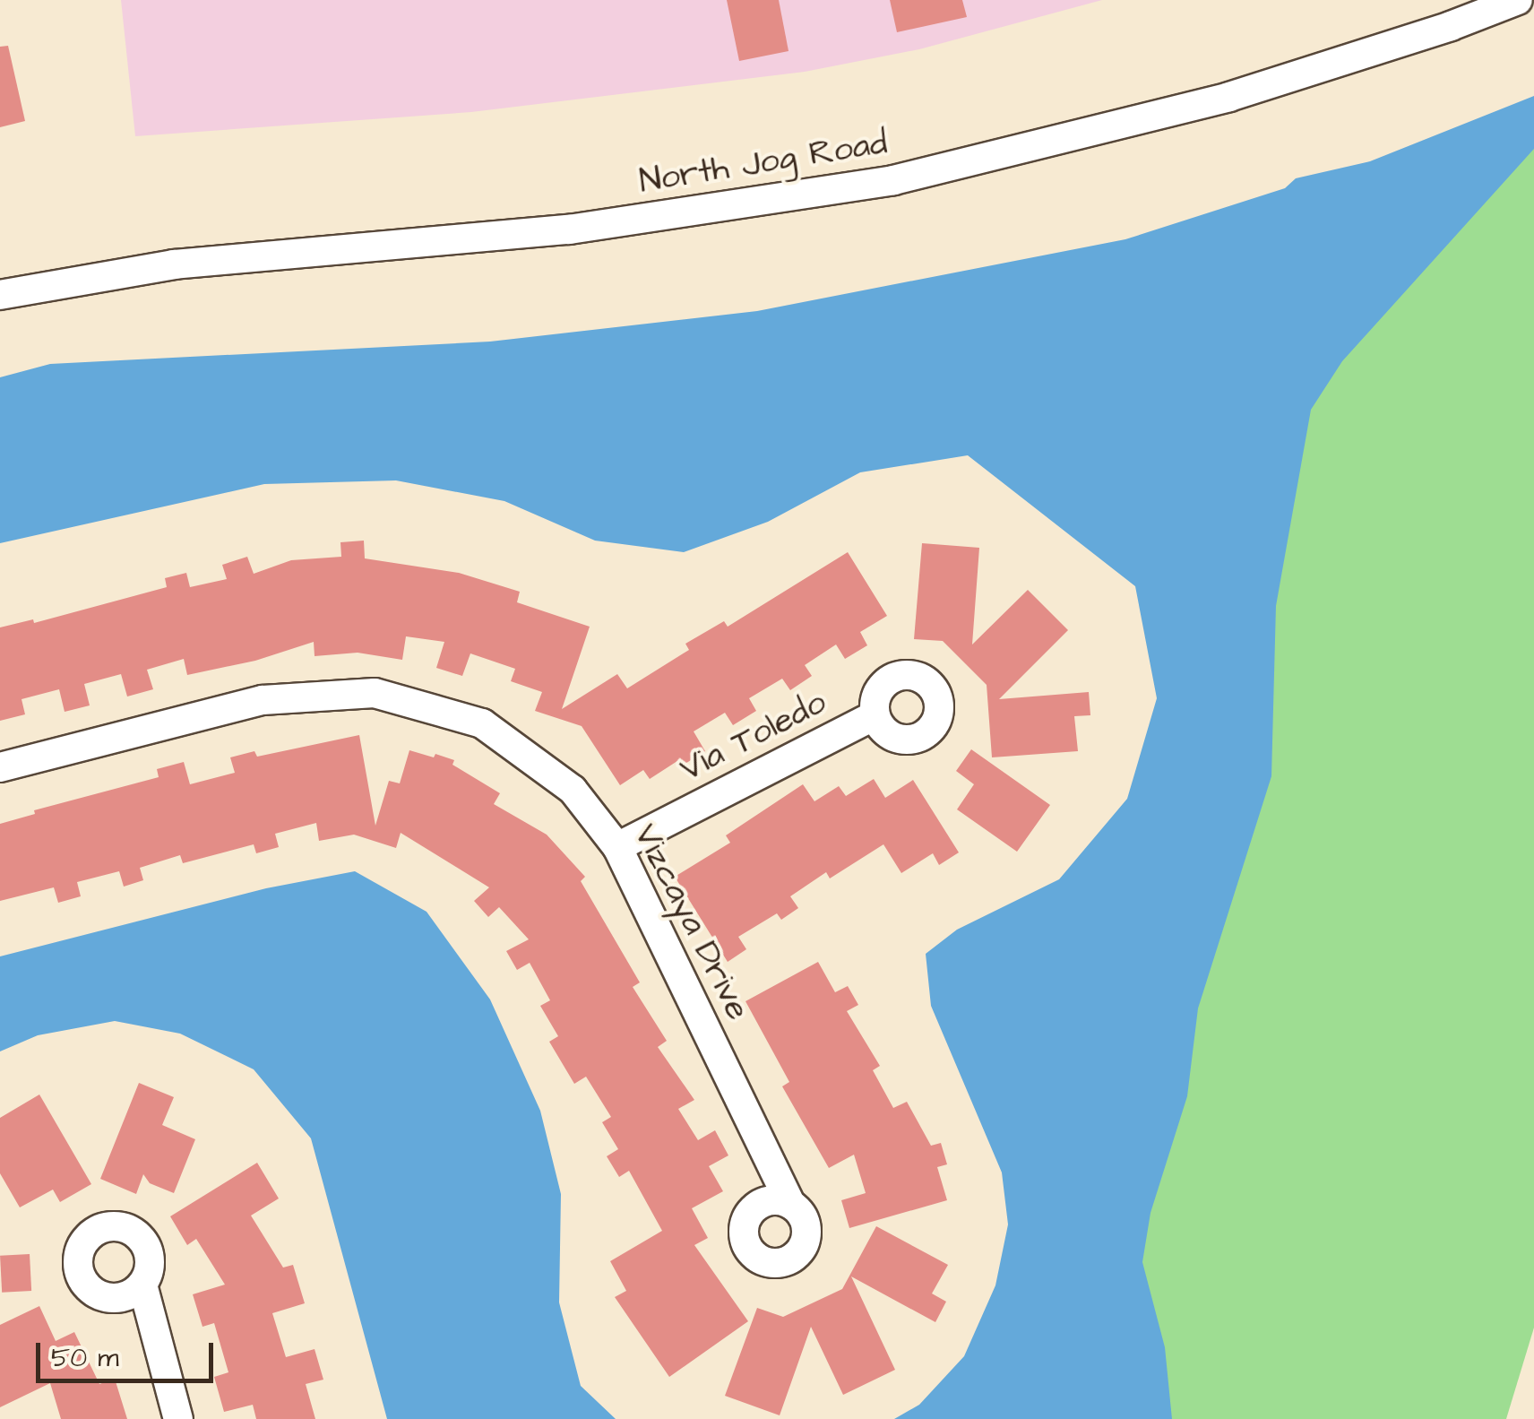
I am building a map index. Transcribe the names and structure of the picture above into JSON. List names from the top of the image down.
{
  "streets": {
    "street": ["North Jog Road", "Via Toledo", "Vizcaya Drive"]
  },
  "crossings": [
    ["Via Toledo", "Vizcaya Drive"]
  ],
  "scale_bar": "50 m"
}
